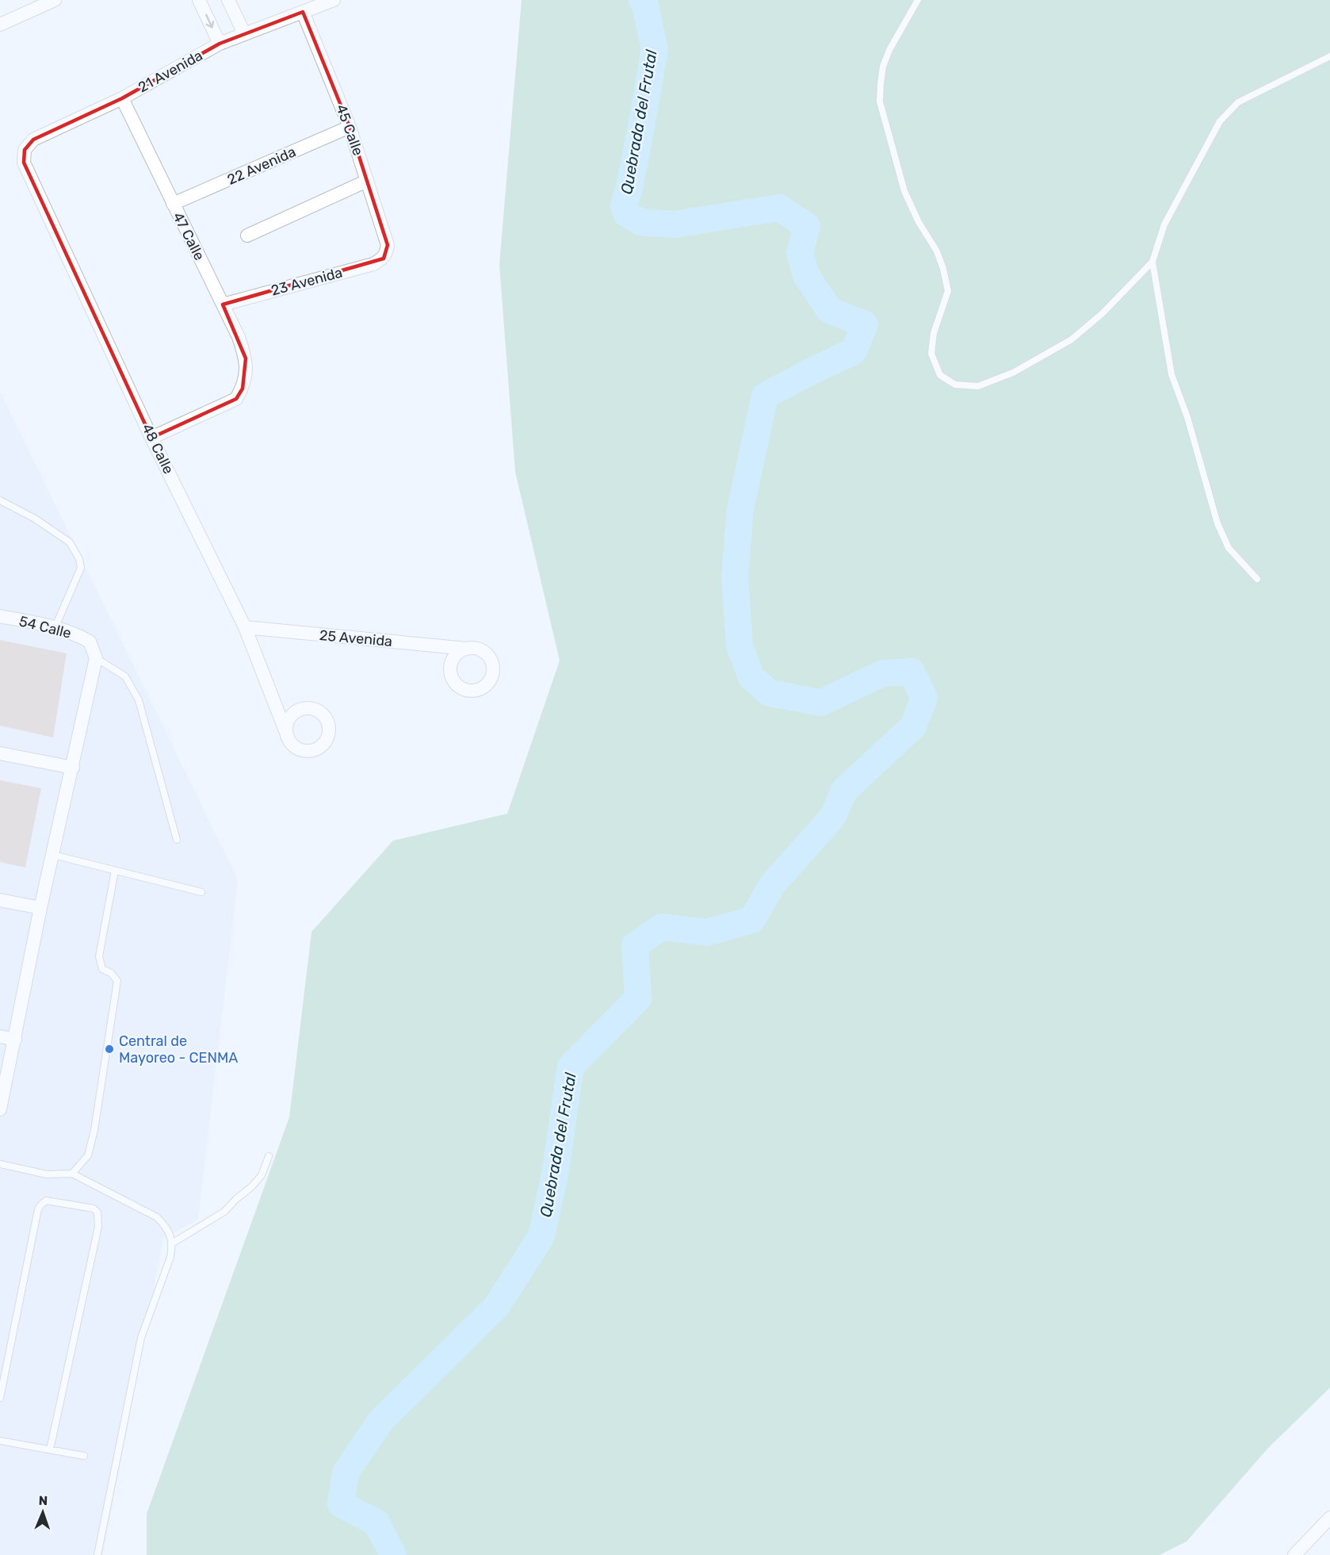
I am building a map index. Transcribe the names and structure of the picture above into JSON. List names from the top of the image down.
{
  "streets": {
    "street": [
      "21 Avenida",
      "45 Calle",
      "22 Avenida",
      "47 Calle",
      "23 Avenida",
      "48 Calle",
      "54 Calle",
      "25 Avenida"
    ]
  },
  "crossings": [
    ["21 Avenida", "45 Calle"],
    ["21 Avenida", "47 Calle"],
    ["21 Avenida", "48 Calle"],
    ["45 Calle", "22 Avenida"],
    ["45 Calle", "23 Avenida"],
    ["22 Avenida", "47 Calle"],
    ["47 Calle", "23 Avenida"],
    ["47 Calle", "48 Calle"],
    ["48 Calle", "25 Avenida"]
  ],
  "water": ["Quebrada del Frutal"],
  "places": ["Central de Mayoreo - CENMA"],
  "north": "top"
}
